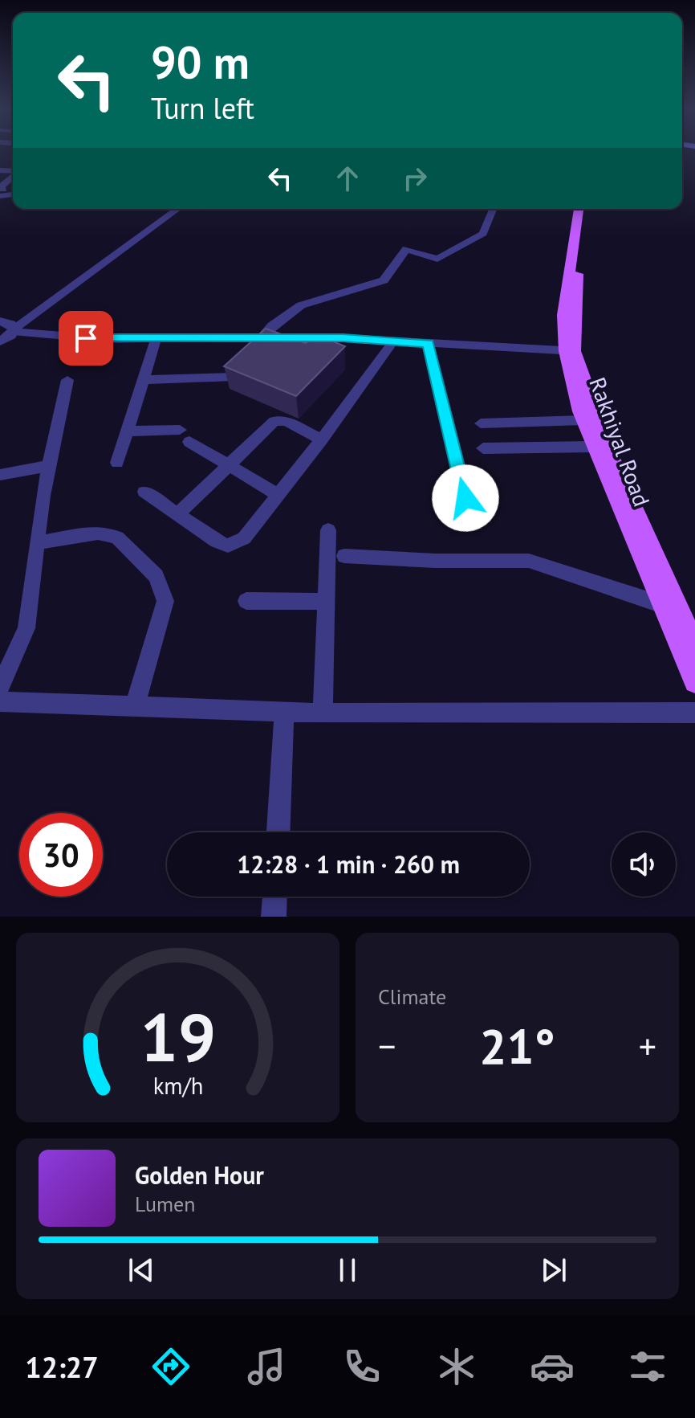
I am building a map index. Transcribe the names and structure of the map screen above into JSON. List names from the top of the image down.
{
  "streets": {
    "main road": ["Rakhiyal Road"]
  },
  "page": {
    "turn": ["90 m", "Turn left"],
    "limit": "30",
    "trip": "12:28 · 1 min · 260 m",
    "tile": "Climate",
    "heat": ["−", "21°", "+"],
    "song": ["Golden Hour", "Lumen"],
    "tabs": "12:27",
    "gauge": ["19", "km/h"]
  }
}
